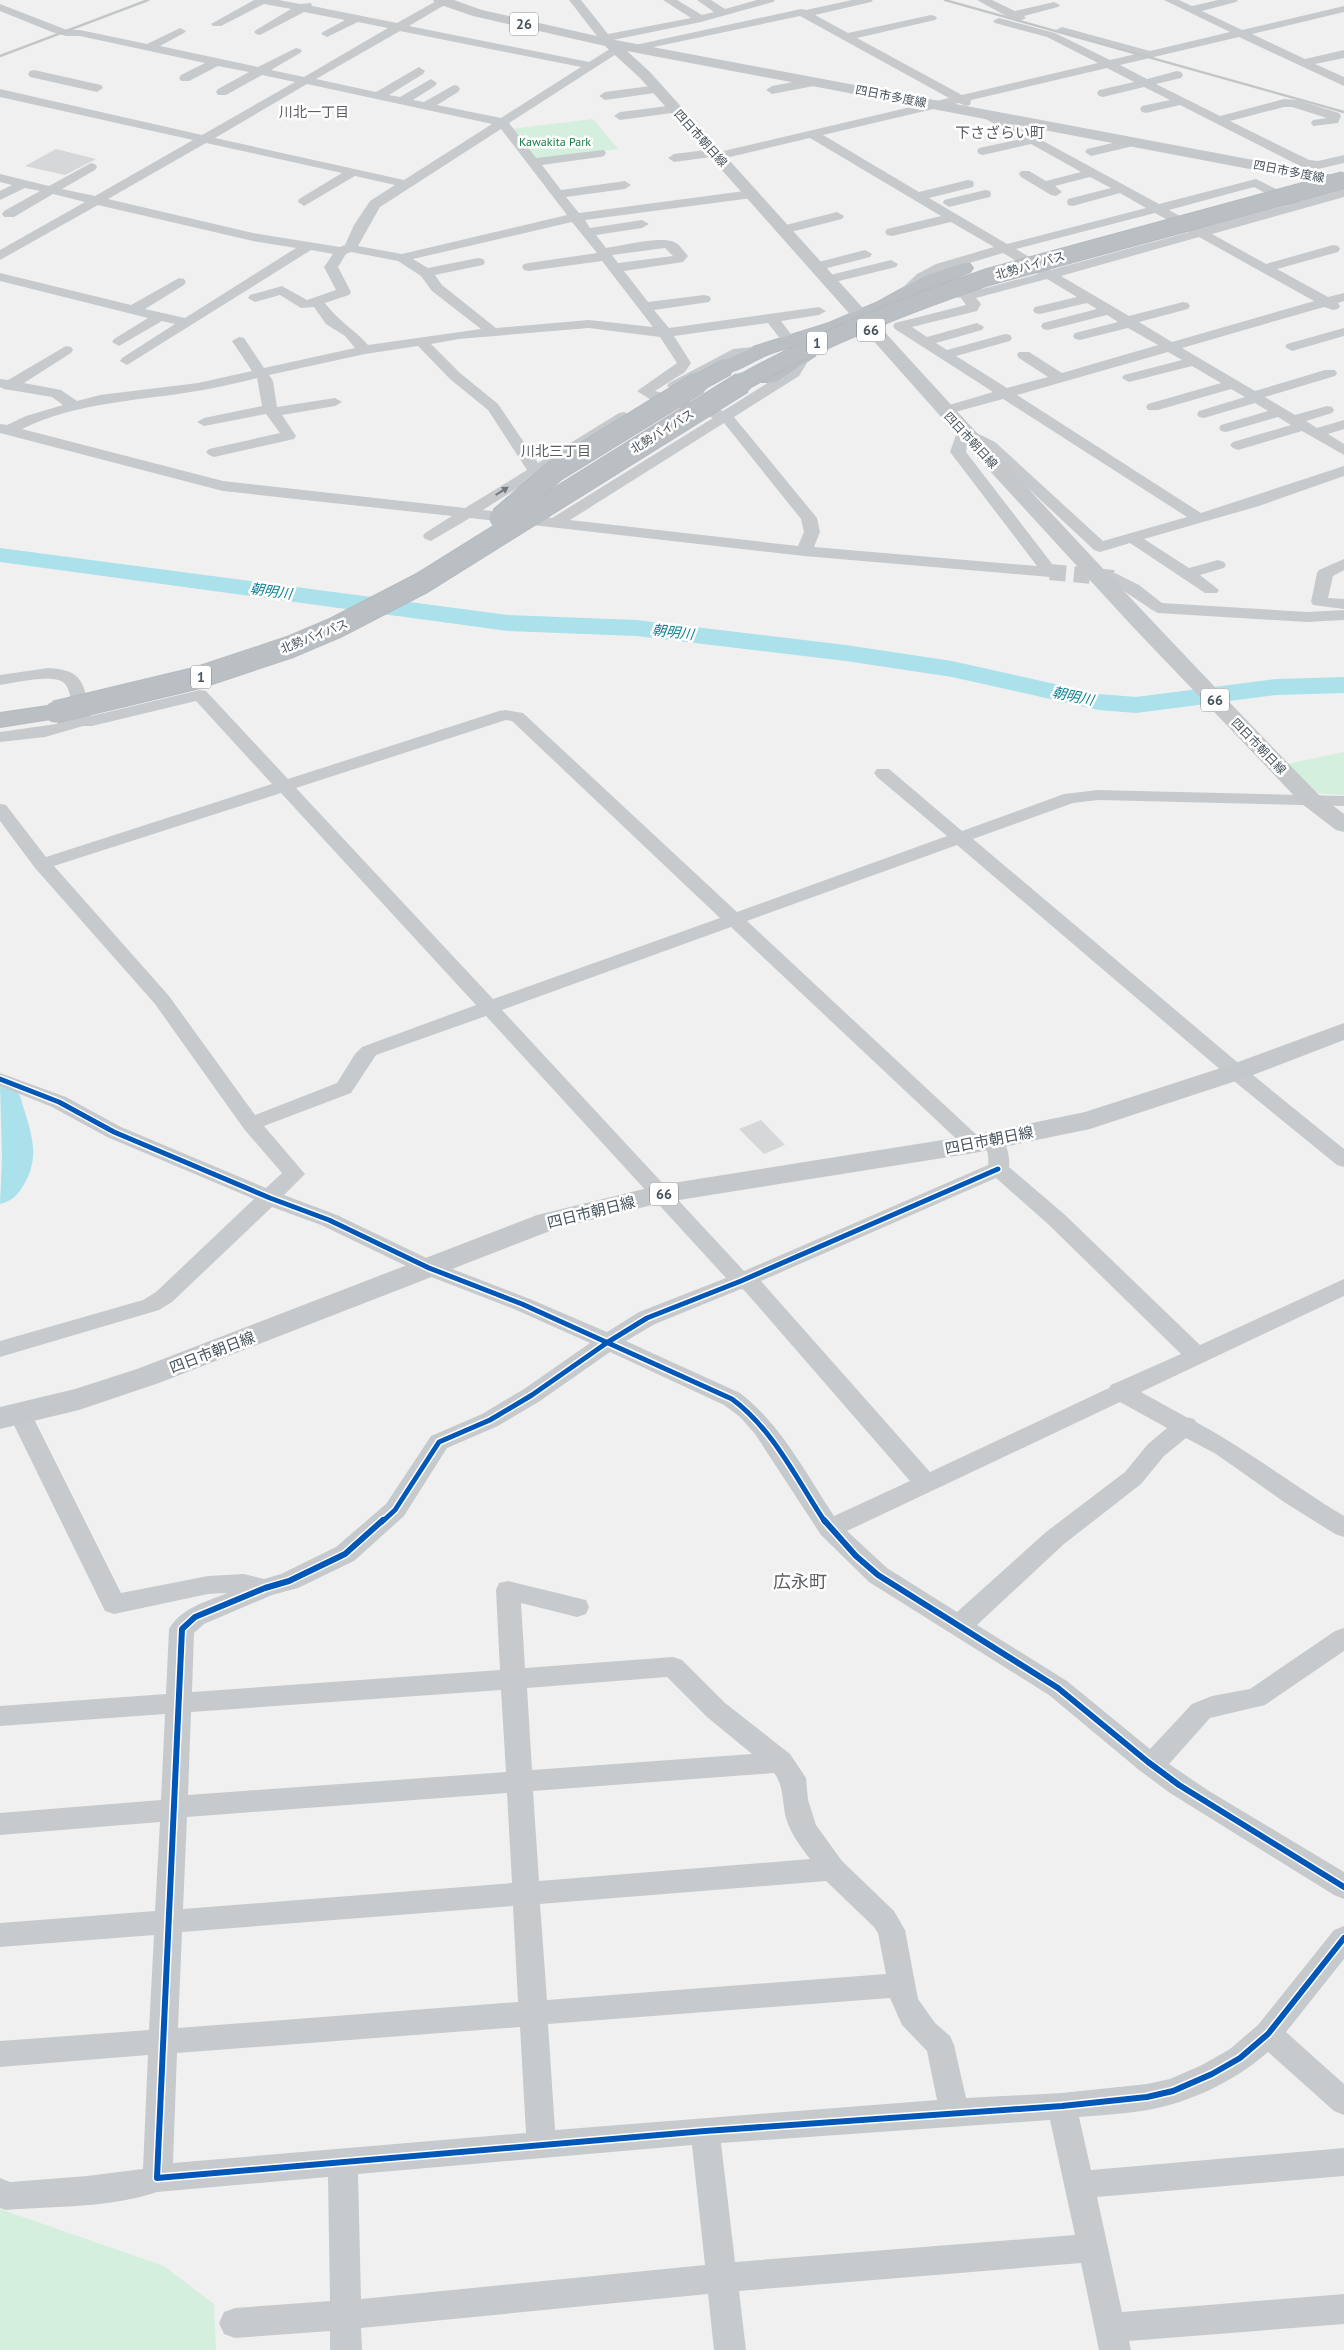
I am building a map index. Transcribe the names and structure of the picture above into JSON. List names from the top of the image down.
{
  "streets": {
    "highway": ["北勢バイパス", "1"],
    "main road": [
      "26",
      "四日市多度線",
      "四日市朝日線",
      "66"
    ]
  },
  "crossings": [
    ["四日市多度線", "四日市朝日線"],
    ["四日市多度線", "北勢バイパス"],
    ["四日市多度線", "1"],
    ["四日市朝日線", "1"],
    ["北勢バイパス", "1"]
  ],
  "districts": [
    "川北一丁目",
    "下さざらい町",
    "川北三丁目",
    "広永町"
  ],
  "water": ["朝明川"],
  "parks": ["Kawakita Park"]
}
